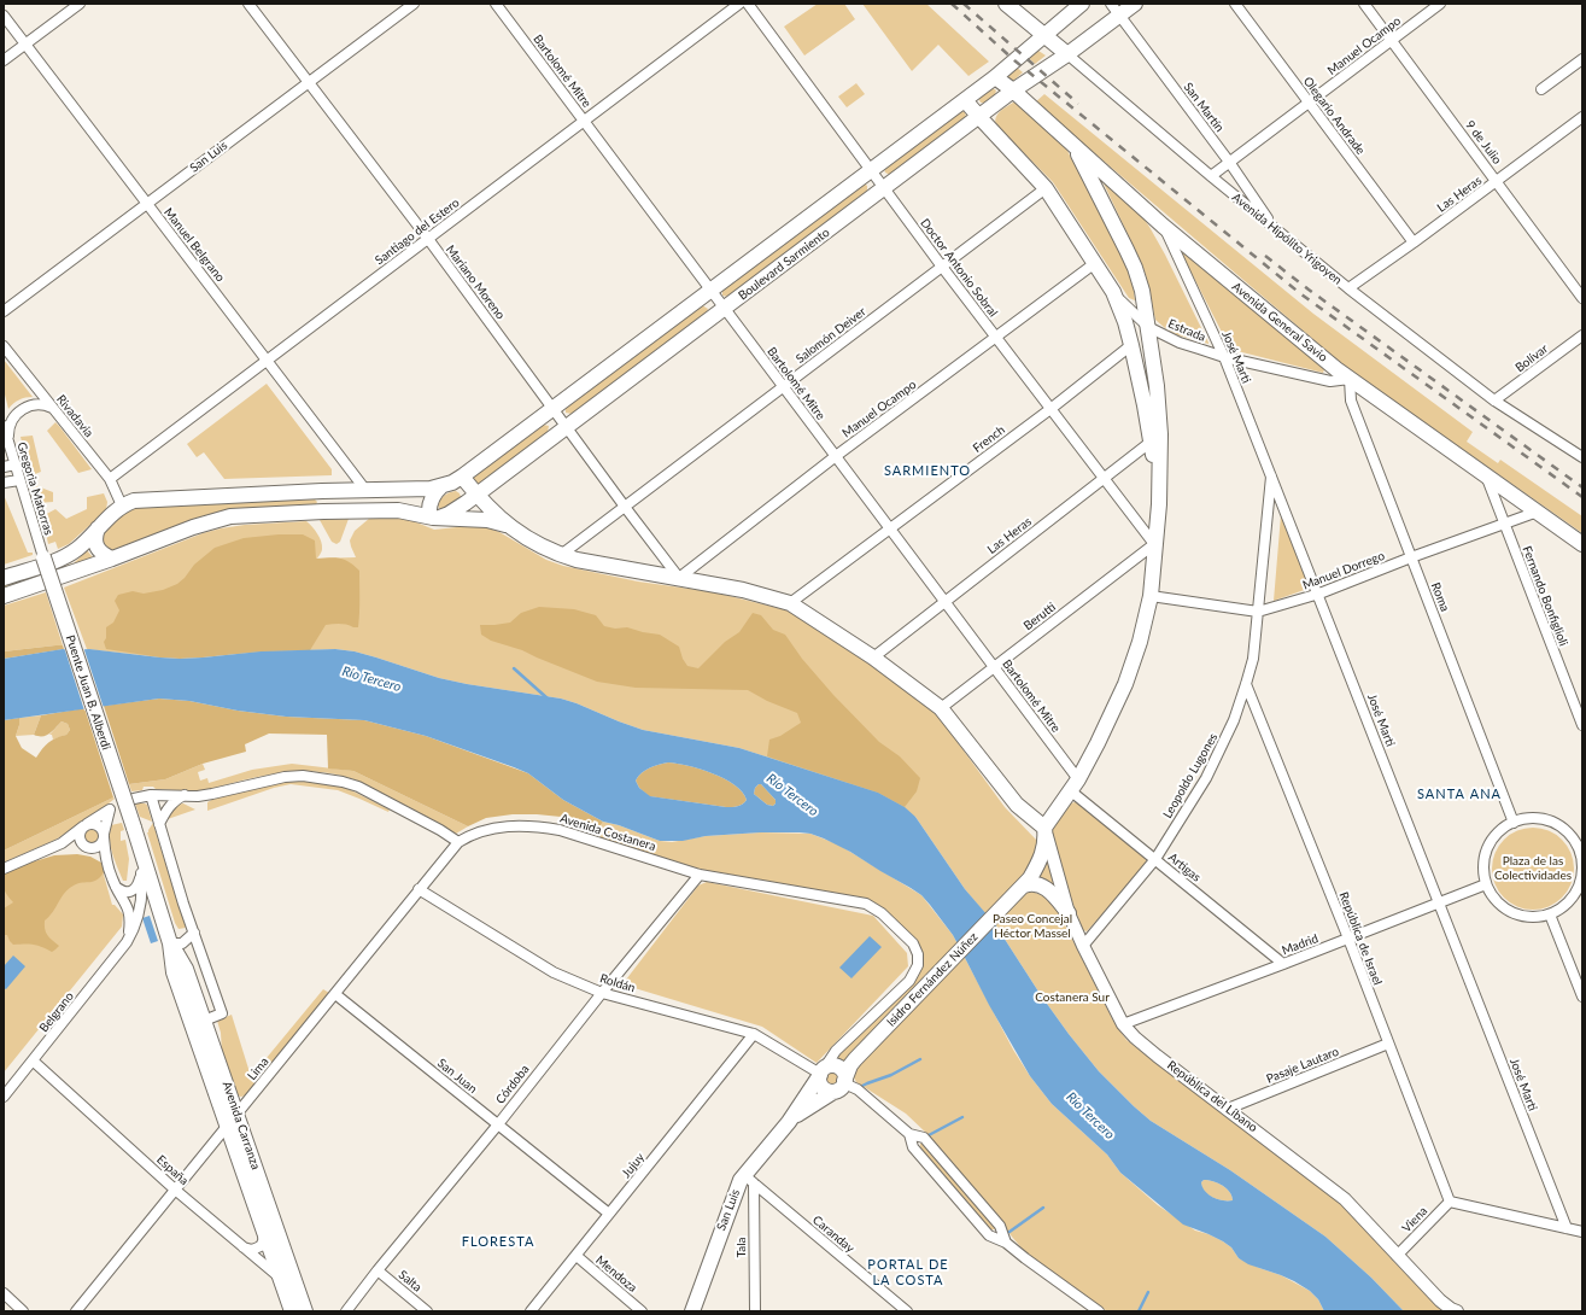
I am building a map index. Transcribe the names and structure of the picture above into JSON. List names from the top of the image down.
{
  "streets": {
    "main road": [
      "San Luis",
      "Avenida Hipólito Yrigoyen",
      "Boulevard Sarmiento",
      "Avenida General Savio",
      "Puente Juan B. Alberdi",
      "Isidro Fernández Núñez",
      "Avenida Carranza"
    ],
    "street": [
      "Manuel Ocampo",
      "Bartolomé Mitre",
      "San Martín",
      "Olegario Andrade",
      "9 de Julio",
      "Las Heras",
      "Santiago del Estero",
      "Manuel Belgrano",
      "Doctor Antonio Sobral",
      "Mariano Moreno",
      "Estrada",
      "Salomón Deiver",
      "José Marti",
      "Bolívar",
      "Rivadavia",
      "French",
      "Gregoria Matorras",
      "Manuel Dorrego",
      "Fernando Bonfiglioli",
      "Roma",
      "Berutti",
      "Leopoldo Lugones",
      "Avenida Costanera",
      "Artigas",
      "República de Israel",
      "Madrid",
      "Roldán",
      "Belgrano",
      "Pasaje Lautaro",
      "Lima",
      "San Juan",
      "Córdoba",
      "República del Líbano",
      "Jujuy",
      "España",
      "Viena",
      "Caranday",
      "Tala",
      "Mendoza",
      "Salta"
    ]
  },
  "crossings": [
    ["Manuel Ocampo", "Bartolomé Mitre"],
    ["Manuel Ocampo", "San Martín"],
    ["Manuel Ocampo", "Olegario Andrade"],
    ["Manuel Ocampo", "9 de Julio"],
    ["Manuel Ocampo", "Avenida Hipólito Yrigoyen"],
    ["Manuel Ocampo", "Doctor Antonio Sobral"],
    ["Manuel Ocampo", "Mariano Moreno"],
    ["Bartolomé Mitre", "Las Heras"],
    ["Bartolomé Mitre", "Santiago del Estero"],
    ["Bartolomé Mitre", "Boulevard Sarmiento"],
    ["Bartolomé Mitre", "Salomón Deiver"],
    ["Bartolomé Mitre", "French"],
    ["Bartolomé Mitre", "Berutti"],
    ["Bartolomé Mitre", "Artigas"],
    ["San Martín", "Avenida Hipólito Yrigoyen"],
    ["San Martín", "Boulevard Sarmiento"],
    ["Olegario Andrade", "Las Heras"],
    ["9 de Julio", "Las Heras"],
    ["San Luis", "Manuel Belgrano"],
    ["San Luis", "Mariano Moreno"],
    ["San Luis", "Avenida Costanera"],
    ["San Luis", "Roldán"],
    ["San Luis", "Caranday"],
    ["San Luis", "Tala"],
    ["Las Heras", "Avenida Hipólito Yrigoyen"],
    ["Las Heras", "Doctor Antonio Sobral"],
    ["Santiago del Estero", "Manuel Belgrano"],
    ["Santiago del Estero", "Mariano Moreno"],
    ["Santiago del Estero", "Rivadavia"],
    ["Avenida Hipólito Yrigoyen", "Boulevard Sarmiento"],
    ["Avenida Hipólito Yrigoyen", "Bolívar"],
    ["Boulevard Sarmiento", "Doctor Antonio Sobral"],
    ["Boulevard Sarmiento", "Mariano Moreno"],
    ["Boulevard Sarmiento", "Avenida General Savio"],
    ["Doctor Antonio Sobral", "Salomón Deiver"],
    ["Doctor Antonio Sobral", "French"],
    ["Doctor Antonio Sobral", "Berutti"],
    ["Mariano Moreno", "Salomón Deiver"],
    ["Avenida General Savio", "Estrada"],
    ["Avenida General Savio", "José Marti"],
    ["Avenida General Savio", "Manuel Dorrego"],
    ["Avenida General Savio", "Fernando Bonfiglioli"],
    ["Avenida General Savio", "Roma"],
    ["Estrada", "José Marti"],
    ["Estrada", "Roma"],
    ["José Marti", "Manuel Dorrego"],
    ["José Marti", "Leopoldo Lugones"],
    ["José Marti", "Madrid"],
    ["Gregoria Matorras", "Puente Juan B. Alberdi"],
    ["Manuel Dorrego", "Fernando Bonfiglioli"],
    ["Manuel Dorrego", "Roma"],
    ["Manuel Dorrego", "Leopoldo Lugones"],
    ["Roma", "Madrid"],
    ["Puente Juan B. Alberdi", "Avenida Carranza"],
    ["Leopoldo Lugones", "Artigas"],
    ["Leopoldo Lugones", "República de Israel"],
    ["Leopoldo Lugones", "República del Líbano"],
    ["Avenida Costanera", "Roldán"],
    ["Avenida Costanera", "Lima"],
    ["Avenida Costanera", "Córdoba"],
    ["Artigas", "Madrid"],
    ["República de Israel", "Madrid"],
    ["República de Israel", "Pasaje Lautaro"],
    ["República de Israel", "Viena"],
    ["Madrid", "República del Líbano"],
    ["Isidro Fernández Núñez", "República del Líbano"],
    ["Roldán", "Lima"],
    ["Roldán", "Córdoba"],
    ["Roldán", "Jujuy"],
    ["Belgrano", "Avenida Carranza"],
    ["Belgrano", "España"],
    ["Pasaje Lautaro", "República del Líbano"],
    ["Lima", "San Juan"],
    ["Lima", "Avenida Carranza"],
    ["Lima", "España"],
    ["San Juan", "Córdoba"],
    ["San Juan", "Jujuy"],
    ["Córdoba", "Salta"],
    ["República del Líbano", "Viena"],
    ["Avenida Carranza", "España"],
    ["Jujuy", "Mendoza"],
    ["Caranday", "Tala"]
  ],
  "districts": [
    "SARMIENTO",
    "SANTA ANA",
    "FLORESTA",
    "PORTAL DE LA COSTA"
  ],
  "water": ["Río Tercero"],
  "parks": ["Plaza de las Colectividades", "Paseo Concejal Héctor Massel", "Costanera Sur"]
}
